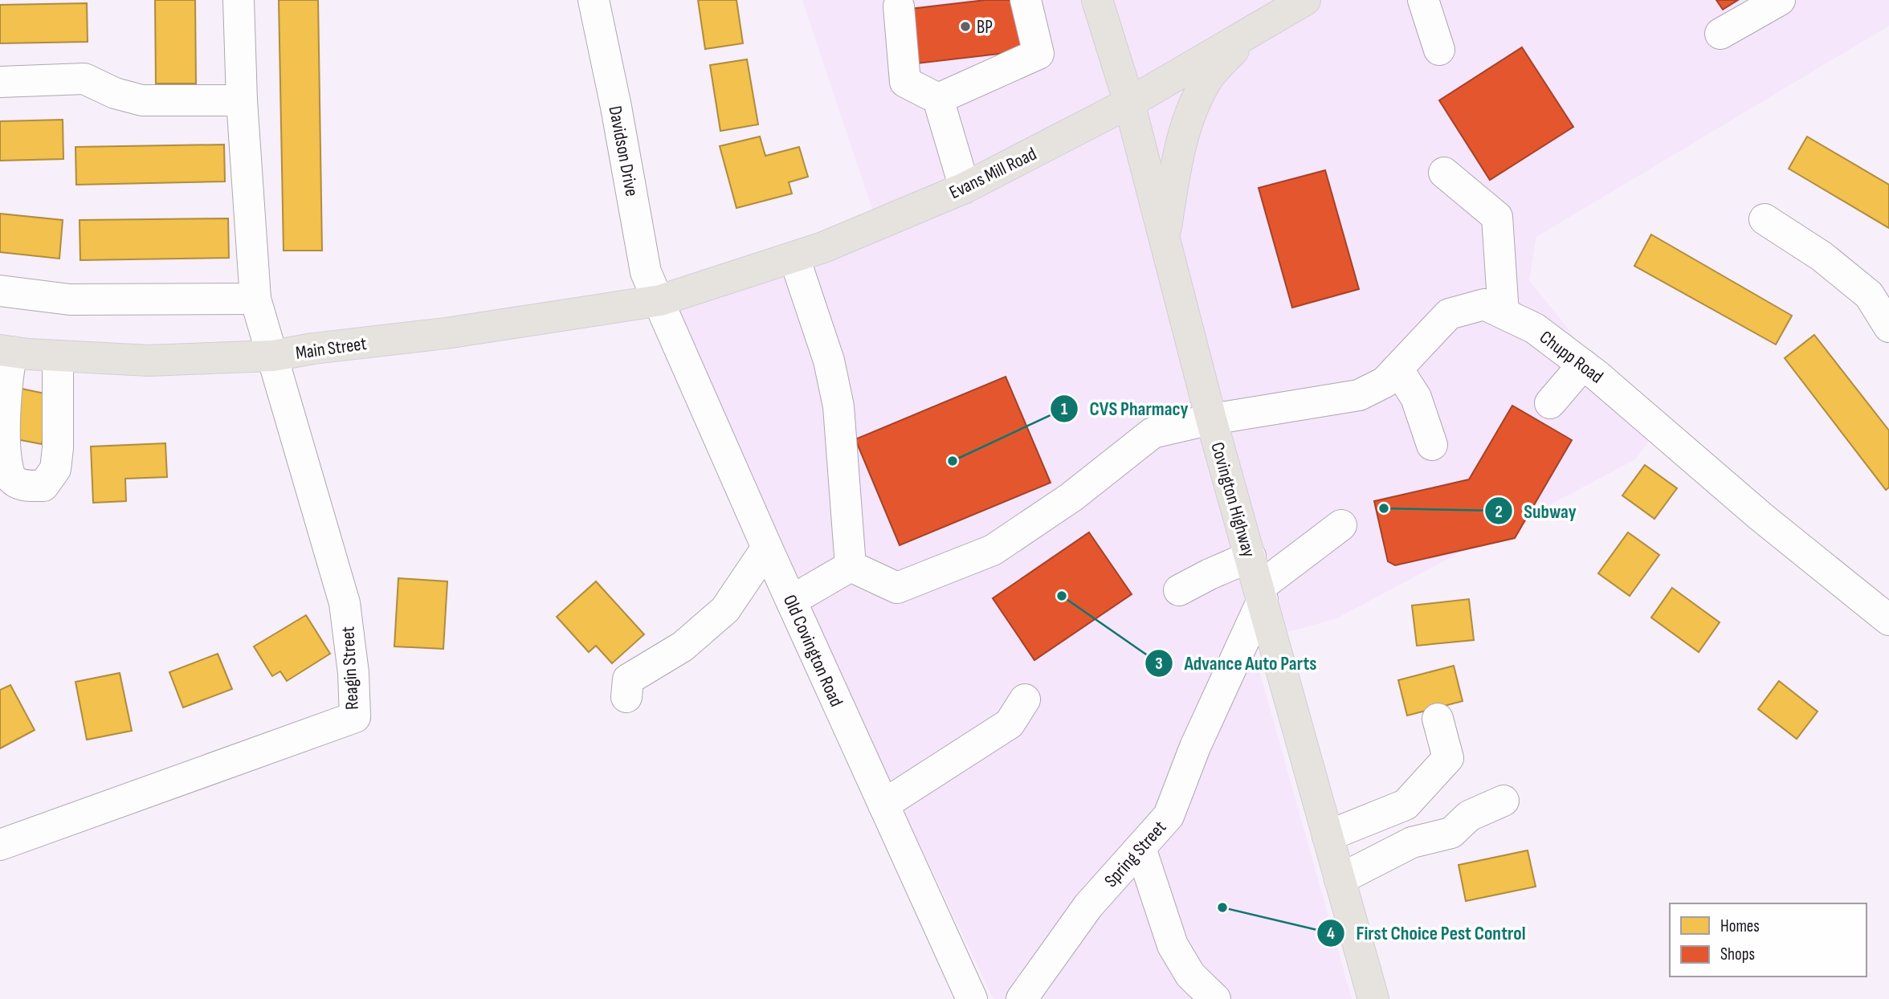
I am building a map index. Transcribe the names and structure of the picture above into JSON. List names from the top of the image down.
{
  "streets": {
    "main road": ["Evans Mill Road", "Main Street", "Covington Highway"],
    "street": [
      "Davidson Drive",
      "Chupp Road",
      "Old Covington Road",
      "Reagin Street",
      "Spring Street"
    ]
  },
  "crossings": [
    ["Davidson Drive", "Evans Mill Road"],
    ["Davidson Drive", "Main Street"],
    ["Davidson Drive", "Old Covington Road"],
    ["Evans Mill Road", "Main Street"],
    ["Evans Mill Road", "Covington Highway"],
    ["Evans Mill Road", "Old Covington Road"],
    ["Main Street", "Old Covington Road"],
    ["Main Street", "Reagin Street"],
    ["Chupp Road", "Covington Highway"],
    ["Covington Highway", "Spring Street"]
  ],
  "places": [
    "BP",
    "CVS Pharmacy",
    "Subway",
    "Advance Auto Parts",
    "First Choice Pest Control"
  ],
  "legend": ["Homes", "Shops"]
}
